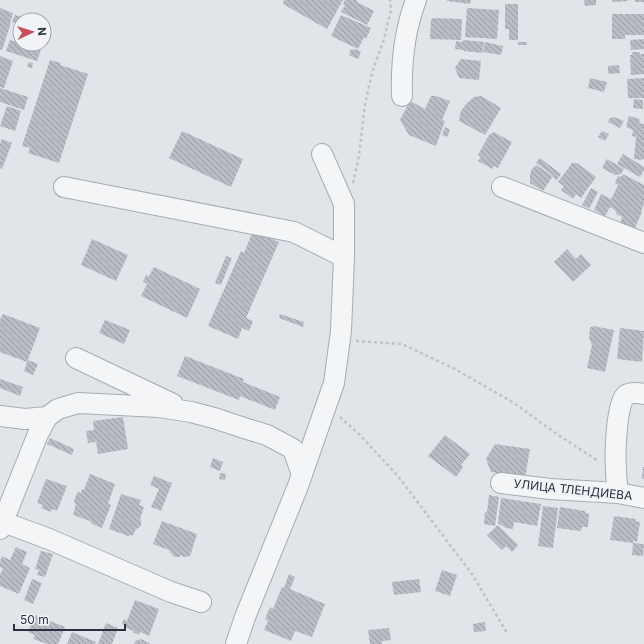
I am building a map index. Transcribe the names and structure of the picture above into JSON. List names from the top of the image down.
{
  "streets": {
    "street": ["УЛИЦА ТЛЕНДИЕВА"]
  },
  "scale_bar": "50 m",
  "north": "right"
}
